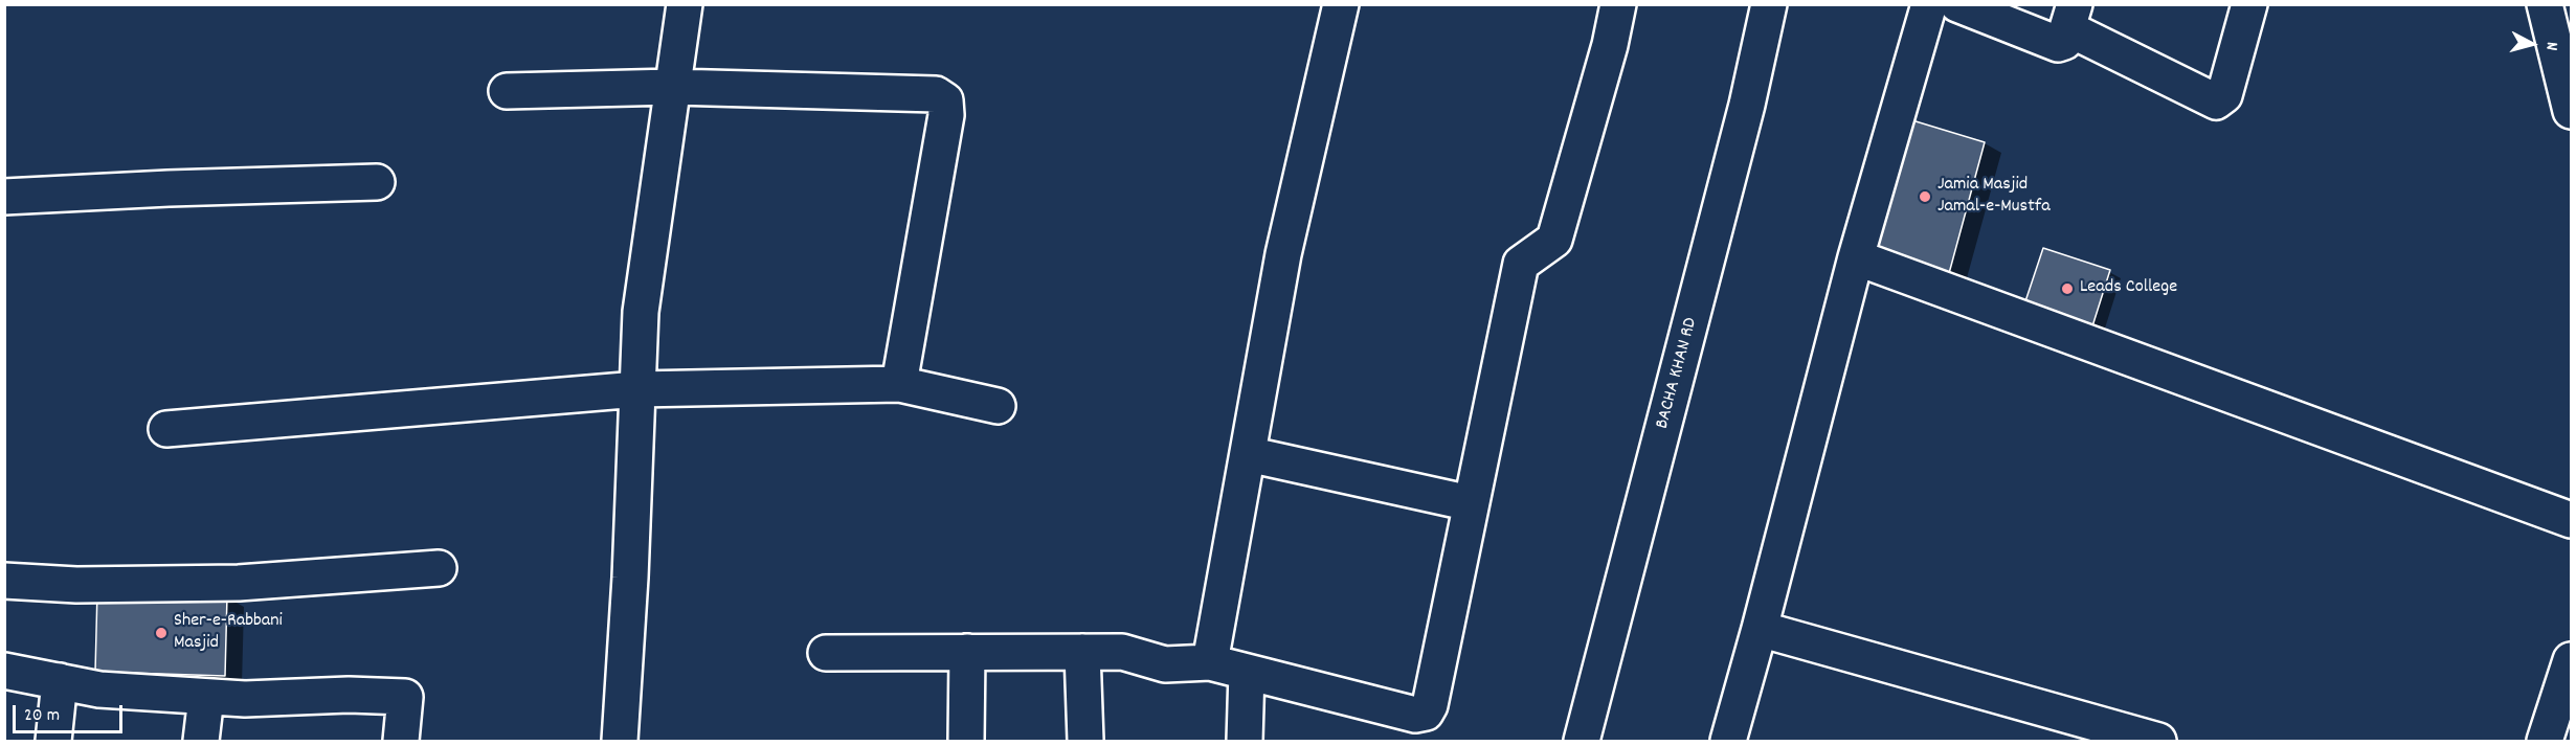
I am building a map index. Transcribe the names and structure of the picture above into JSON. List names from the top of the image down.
{
  "streets": {
    "street": ["BACHA KHAN RD"]
  },
  "places": ["Jamia Masjid Jamal-e-Mustfa", "Leads College", "Sher-e-Rabbani Masjid"],
  "scale_bar": "20 m",
  "north": "right"
}
